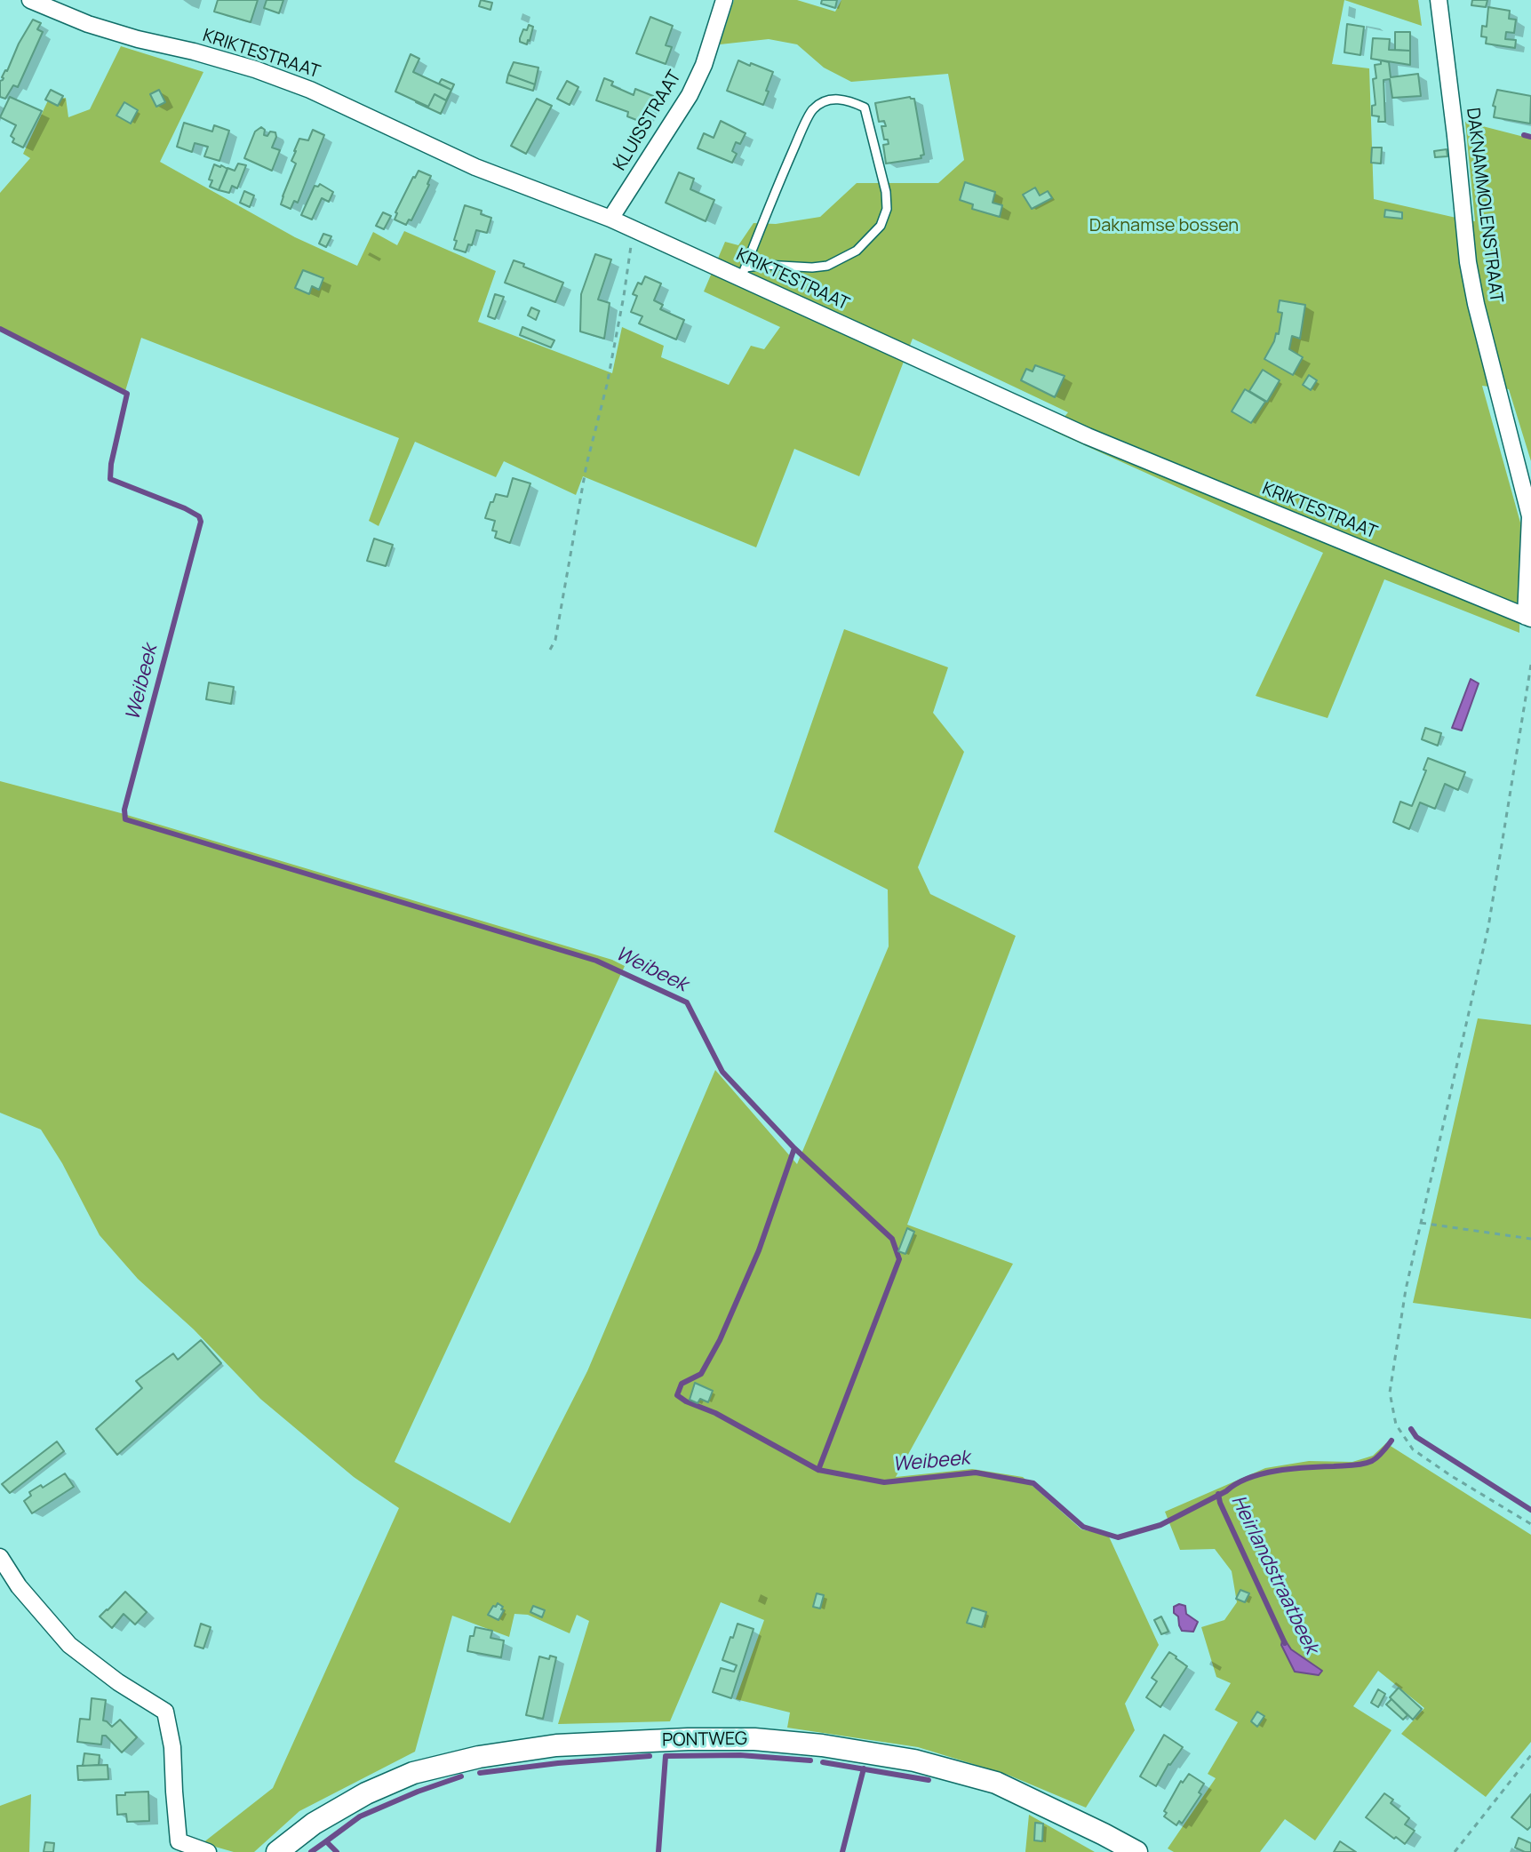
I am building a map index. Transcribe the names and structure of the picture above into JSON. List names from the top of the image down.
{
  "streets": {
    "street": [
      "KRIKTESTRAAT",
      "KLUISSTRAAT",
      "DAKNAMMOLENSTRAAT",
      "PONTWEG"
    ]
  },
  "crossings": [
    ["KRIKTESTRAAT", "KLUISSTRAAT"],
    ["KRIKTESTRAAT", "DAKNAMMOLENSTRAAT"]
  ],
  "water": ["Weibeek", "Heirlandstraatbeek"],
  "parks": ["Daknamse bossen"]
}
